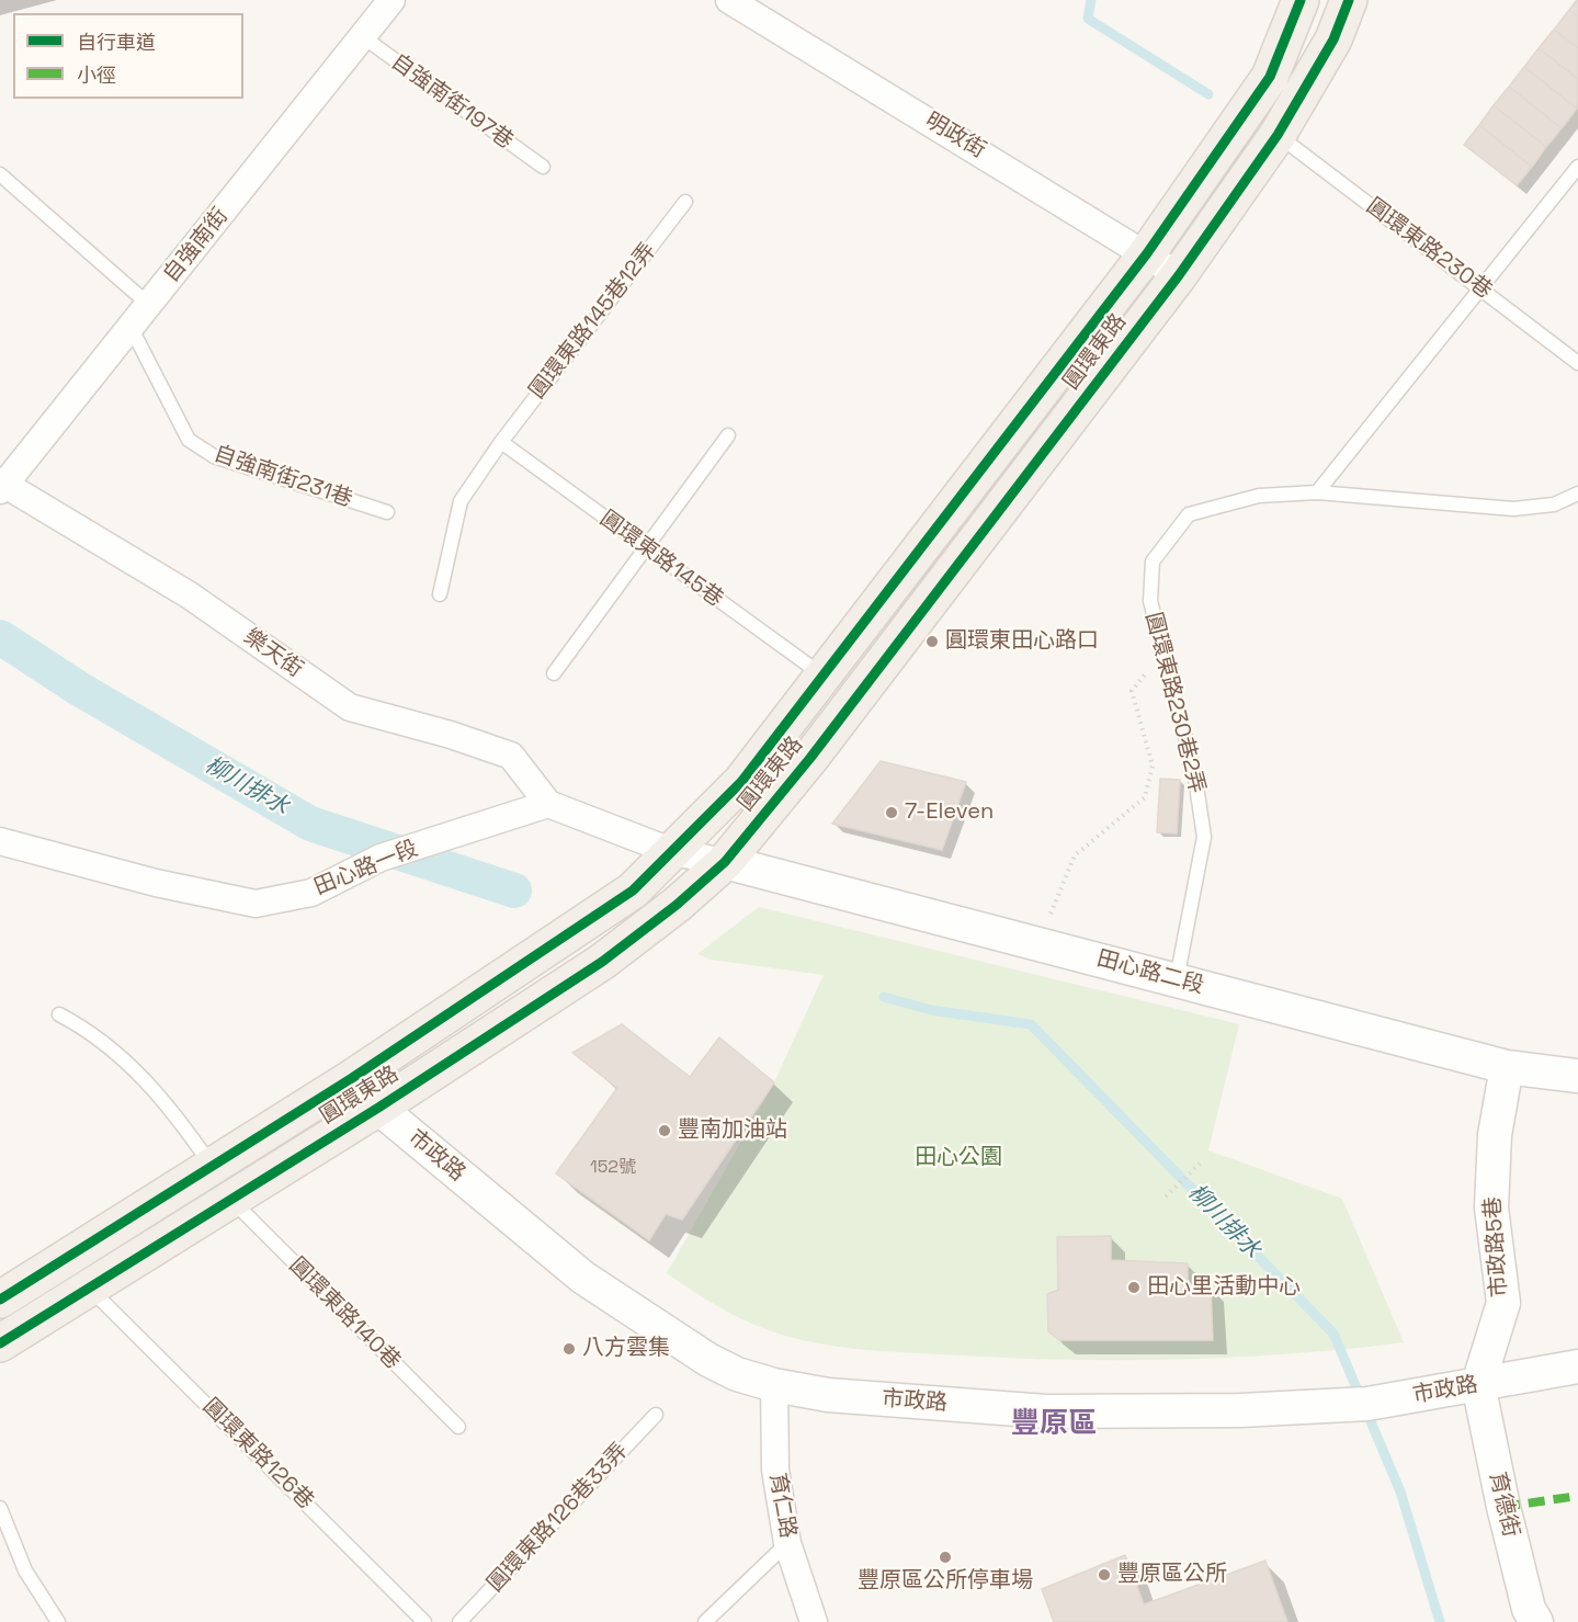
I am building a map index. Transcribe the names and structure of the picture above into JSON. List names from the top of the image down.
{
  "streets": {
    "main road": ["圓環東路"],
    "street": [
      "明政街",
      "自強南街",
      "樂天街",
      "田心路一段",
      "田心路二段",
      "市政路",
      "市政路5巷",
      "育德街",
      "育仁路"
    ],
    "lane": [
      "自強南街197巷",
      "圓環東路230巷",
      "圓環東路145巷12弄",
      "自強南街231巷",
      "圓環東路145巷",
      "圓環東路230巷2弄",
      "圓環東路140巷",
      "圓環東路126巷",
      "圓環東路126巷33弄"
    ]
  },
  "crossings": [
    ["自強南街197巷", "自強南街"],
    ["明政街", "圓環東路"],
    ["自強南街", "自強南街231巷"],
    ["自強南街", "樂天街"],
    ["圓環東路230巷", "圓環東路"],
    ["圓環東路145巷12弄", "圓環東路145巷"],
    ["圓環東路", "圓環東路145巷"],
    ["圓環東路", "田心路二段"],
    ["圓環東路", "市政路"],
    ["圓環東路", "圓環東路140巷"],
    ["圓環東路", "圓環東路126巷"],
    ["樂天街", "田心路一段"],
    ["圓環東路230巷2弄", "田心路二段"],
    ["田心路二段", "市政路5巷"],
    ["市政路", "市政路5巷"],
    ["市政路", "育德街"],
    ["市政路", "育仁路"],
    ["市政路5巷", "育德街"]
  ],
  "districts": ["豐原區"],
  "water": ["柳川排水"],
  "parks": ["田心公園"],
  "places": [
    "圓環東田心路口",
    "7-Eleven",
    "豐南加油站",
    "田心里活動中心",
    "八方雲集",
    "豐原區公所停車場",
    "豐原區公所"
  ],
  "house_numbers": ["152號"],
  "legend": ["自行車道", "小徑"]
}
